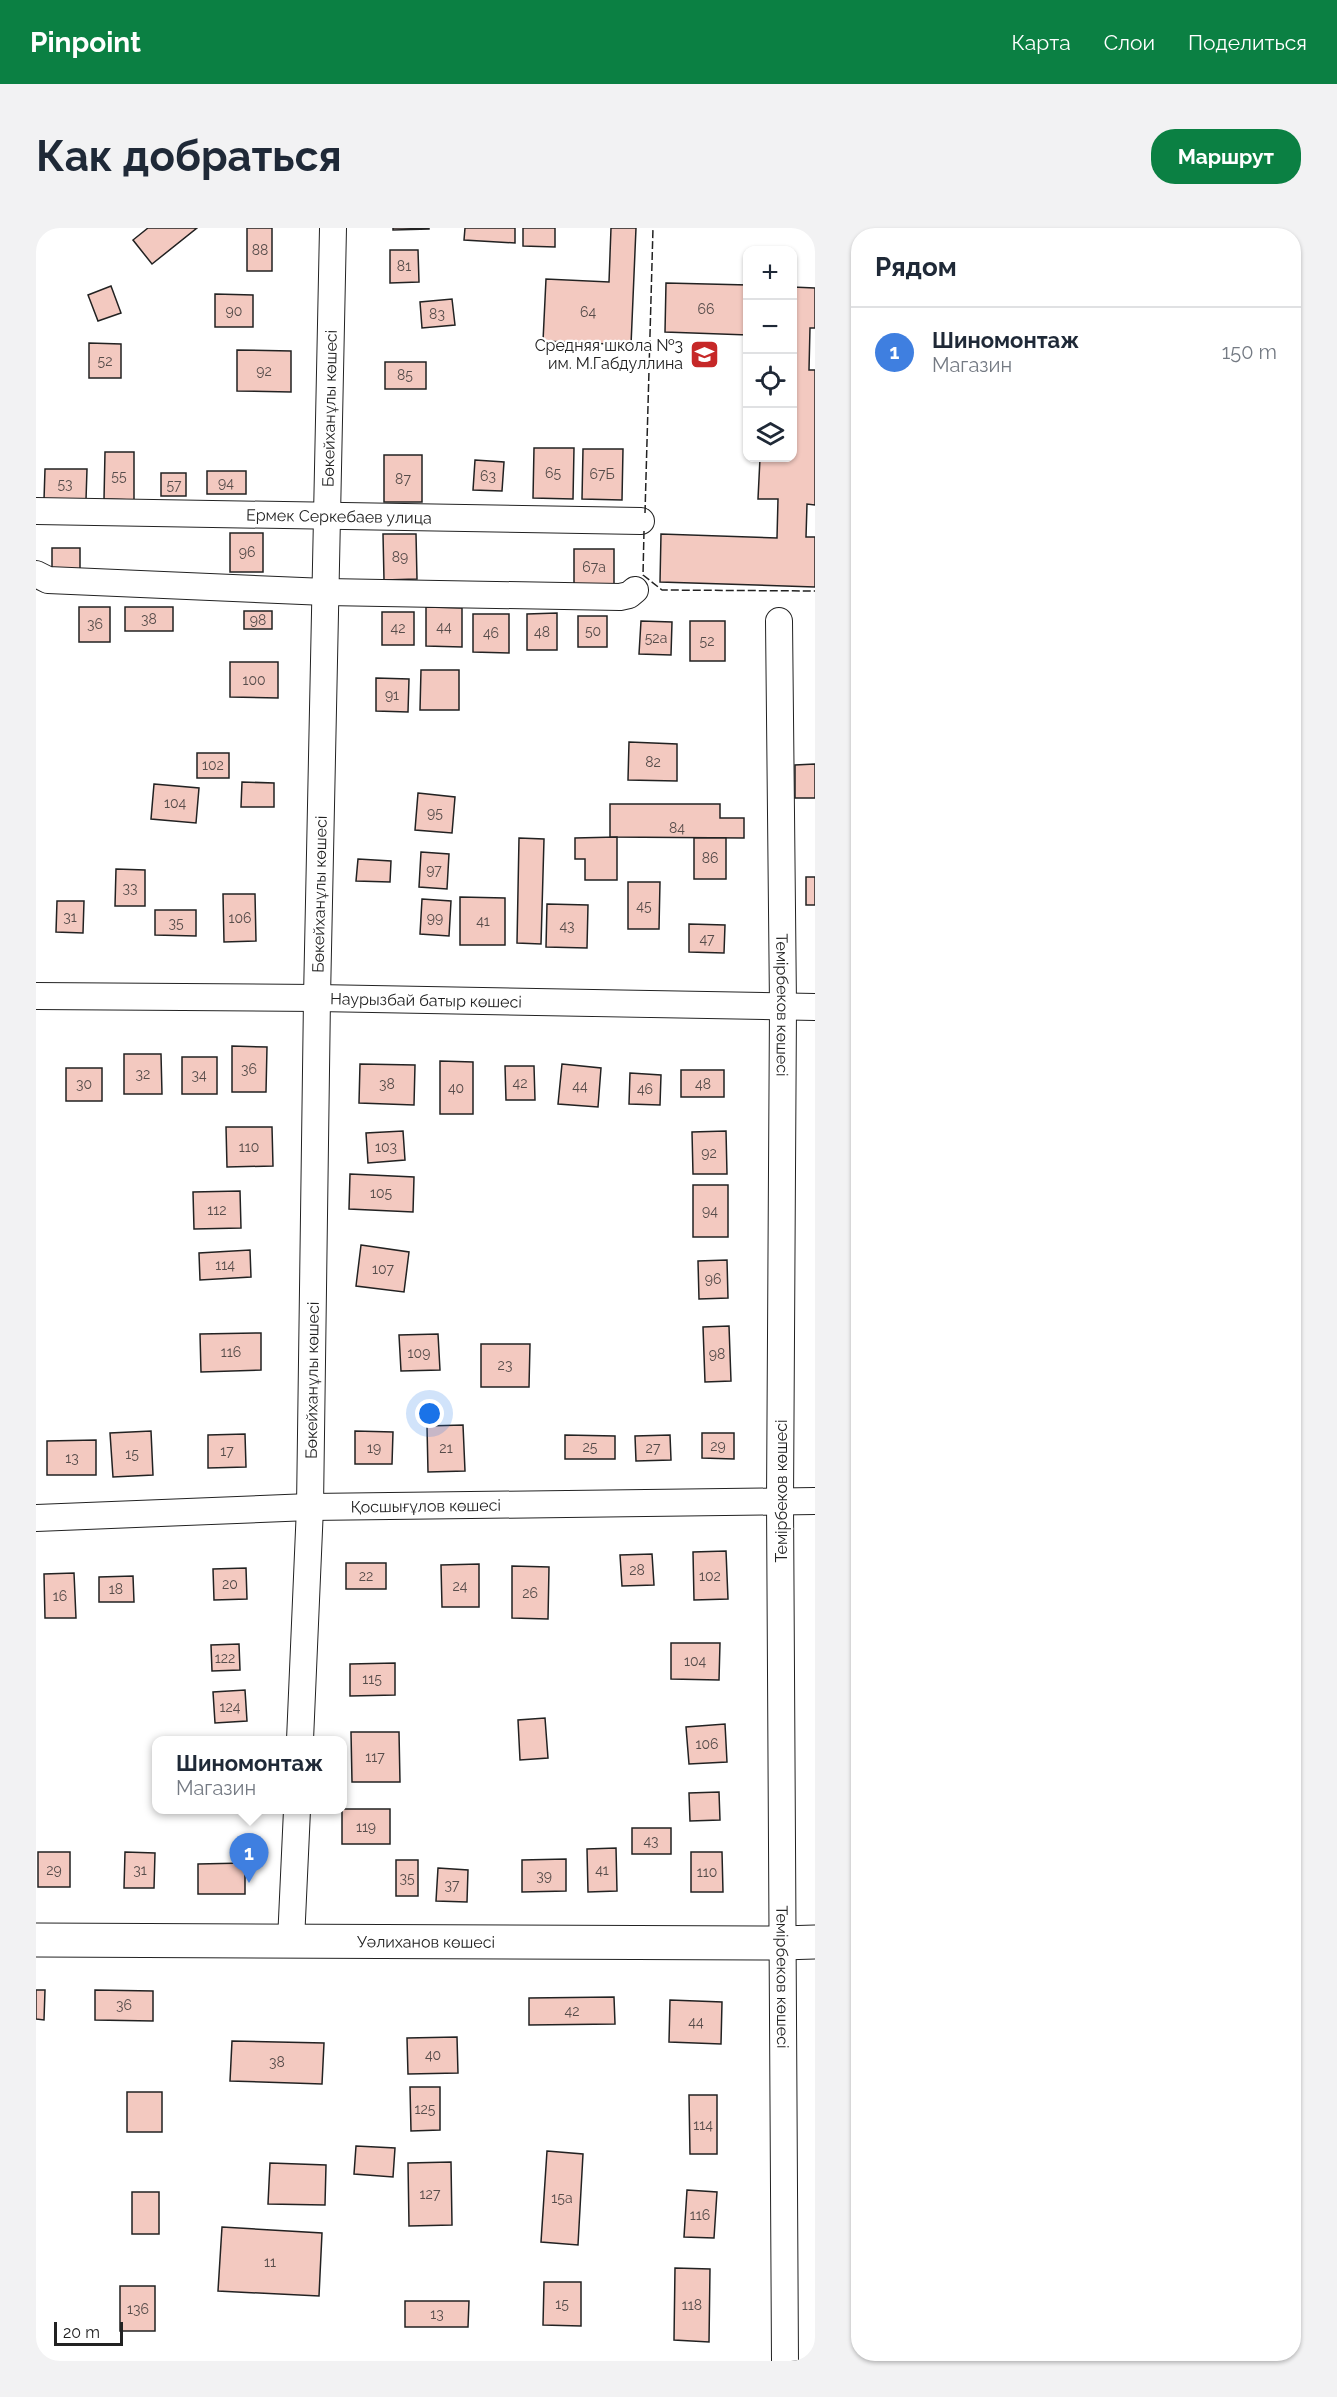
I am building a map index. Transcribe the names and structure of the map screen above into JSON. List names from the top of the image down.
{
  "streets": {
    "main road": ["Уәлиханов көшесі"],
    "street": [
      "Бөкейханұлы көшесі",
      "Ермек Серкебаев улица",
      "Наурызбай батыр көшесі",
      "Темірбеков көшесі",
      "Қосшығұлов көшесі"
    ]
  },
  "crossings": [
    ["Бөкейханұлы көшесі", "Ермек Серкебаев улица"],
    ["Бөкейханұлы көшесі", "Наурызбай батыр көшесі"],
    ["Бөкейханұлы көшесі", "Қосшығұлов көшесі"],
    ["Наурызбай батыр көшесі", "Темірбеков көшесі"],
    ["Темірбеков көшесі", "Қосшығұлов көшесі"],
    ["Темірбеков көшесі", "Уәлиханов көшесі"]
  ],
  "places": {
    "school or university": ["Средняя школа №3 им. М.Габдуллина"]
  },
  "house_numbers": [
    "88",
    "81",
    "66",
    "90",
    "64",
    "83",
    "52",
    "92",
    "85",
    "65",
    "67Б",
    "55",
    "63",
    "87",
    "94",
    "53",
    "57",
    "96",
    "89",
    "67а",
    "38",
    "98",
    "36",
    "44",
    "42",
    "50",
    "48",
    "46",
    "52а",
    "52",
    "100",
    "91",
    "82",
    "102",
    "104",
    "95",
    "84",
    "86",
    "97",
    "33",
    "45",
    "31",
    "106",
    "99",
    "41",
    "35",
    "43",
    "47",
    "36",
    "32",
    "34",
    "42",
    "30",
    "38",
    "48",
    "44",
    "40",
    "46",
    "110",
    "103",
    "92",
    "105",
    "112",
    "94",
    "114",
    "107",
    "96",
    "116",
    "109",
    "98",
    "23",
    "29",
    "25",
    "19",
    "21",
    "27",
    "17",
    "15",
    "13",
    "28",
    "22",
    "102",
    "20",
    "24",
    "18",
    "26",
    "16",
    "122",
    "104",
    "115",
    "124",
    "106",
    "117",
    "119",
    "43",
    "29",
    "31",
    "41",
    "110",
    "39",
    "35",
    "37",
    "36",
    "42",
    "44",
    "40",
    "38",
    "125",
    "114",
    "127",
    "15а",
    "116",
    "11",
    "15",
    "118",
    "136",
    "13"
  ],
  "scale_bar": "20 m",
  "page": {
    "header": "Pinpoint",
    "nav": ["Карта", "Слои", "Поделиться"],
    "buttons": "Маршрут",
    "title": "Как добраться",
    "heading": "Рядом",
    "map_buttons": ["+", "−"],
    "list": [
      {
        "mark": "1",
        "name": "Шиномонтаж",
        "note": "Магазин",
        "value": "150 m"
      }
    ],
    "popup": ["Шиномонтаж", "Магазин"],
    "pins": "1",
    "scale": "20 m"
  }
}
